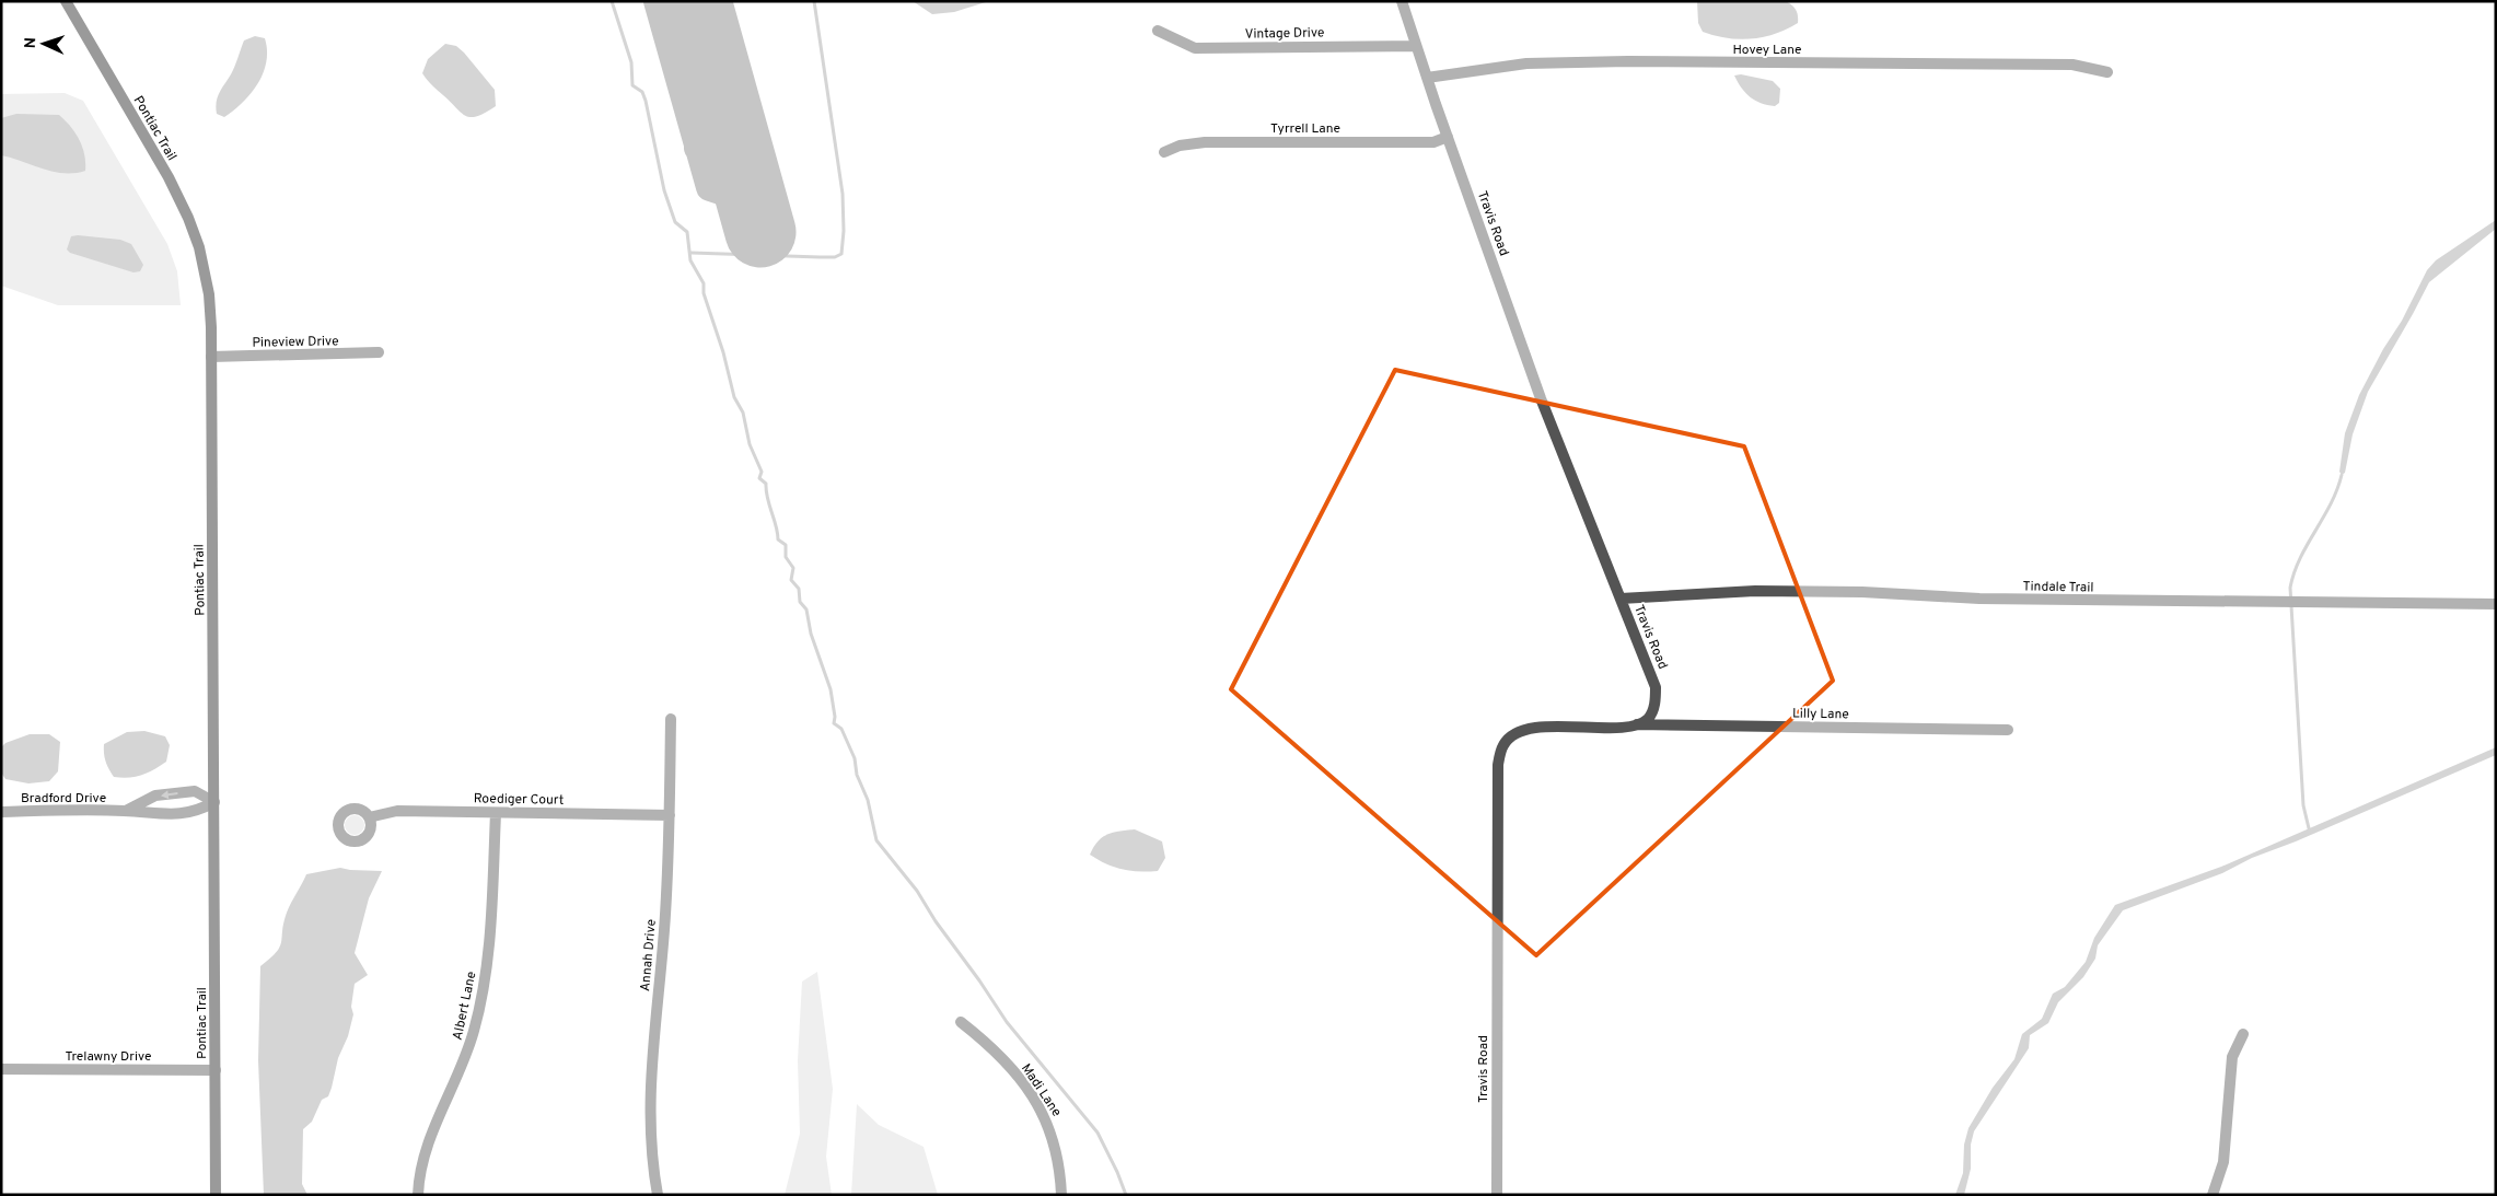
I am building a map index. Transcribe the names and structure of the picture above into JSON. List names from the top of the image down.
{
  "streets": {
    "main road": ["Pontiac Trail"],
    "street": [
      "Vintage Drive",
      "Hovey Lane",
      "Tyrrell Lane",
      "Travis Road",
      "Pineview Drive",
      "Tindale Trail",
      "Lilly Lane",
      "Bradford Drive",
      "Roediger Court",
      "Annah Drive",
      "Albert Lane",
      "Trelawny Drive",
      "Madi Lane"
    ]
  },
  "crossings": [
    ["Vintage Drive", "Travis Road"],
    ["Hovey Lane", "Travis Road"],
    ["Pontiac Trail", "Pineview Drive"],
    ["Pontiac Trail", "Bradford Drive"],
    ["Pontiac Trail", "Trelawny Drive"],
    ["Tyrrell Lane", "Travis Road"],
    ["Travis Road", "Tindale Trail"],
    ["Travis Road", "Lilly Lane"],
    ["Roediger Court", "Annah Drive"],
    ["Roediger Court", "Albert Lane"]
  ],
  "north": "left"
}
